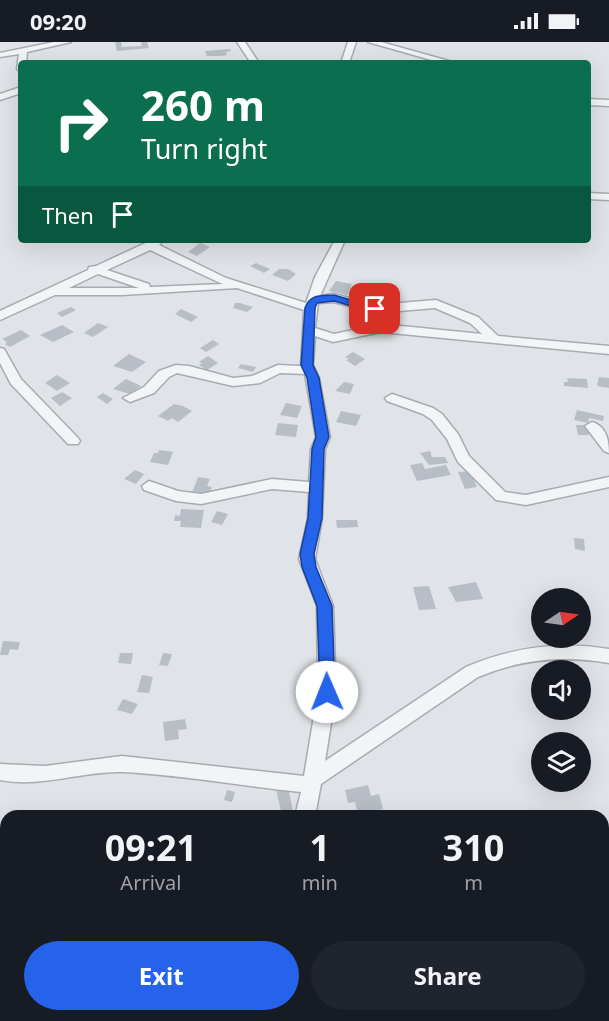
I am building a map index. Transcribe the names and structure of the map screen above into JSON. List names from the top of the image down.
{
  "north": "right",
  "page": {
    "status": "09:20",
    "turn": ["260 m", "Turn right"],
    "then": "Then",
    "eta": [
      "09:21",
      "Arrival",
      "1",
      "min",
      "310",
      "m"
    ],
    "buttons": ["Exit", "Share"]
  }
}
